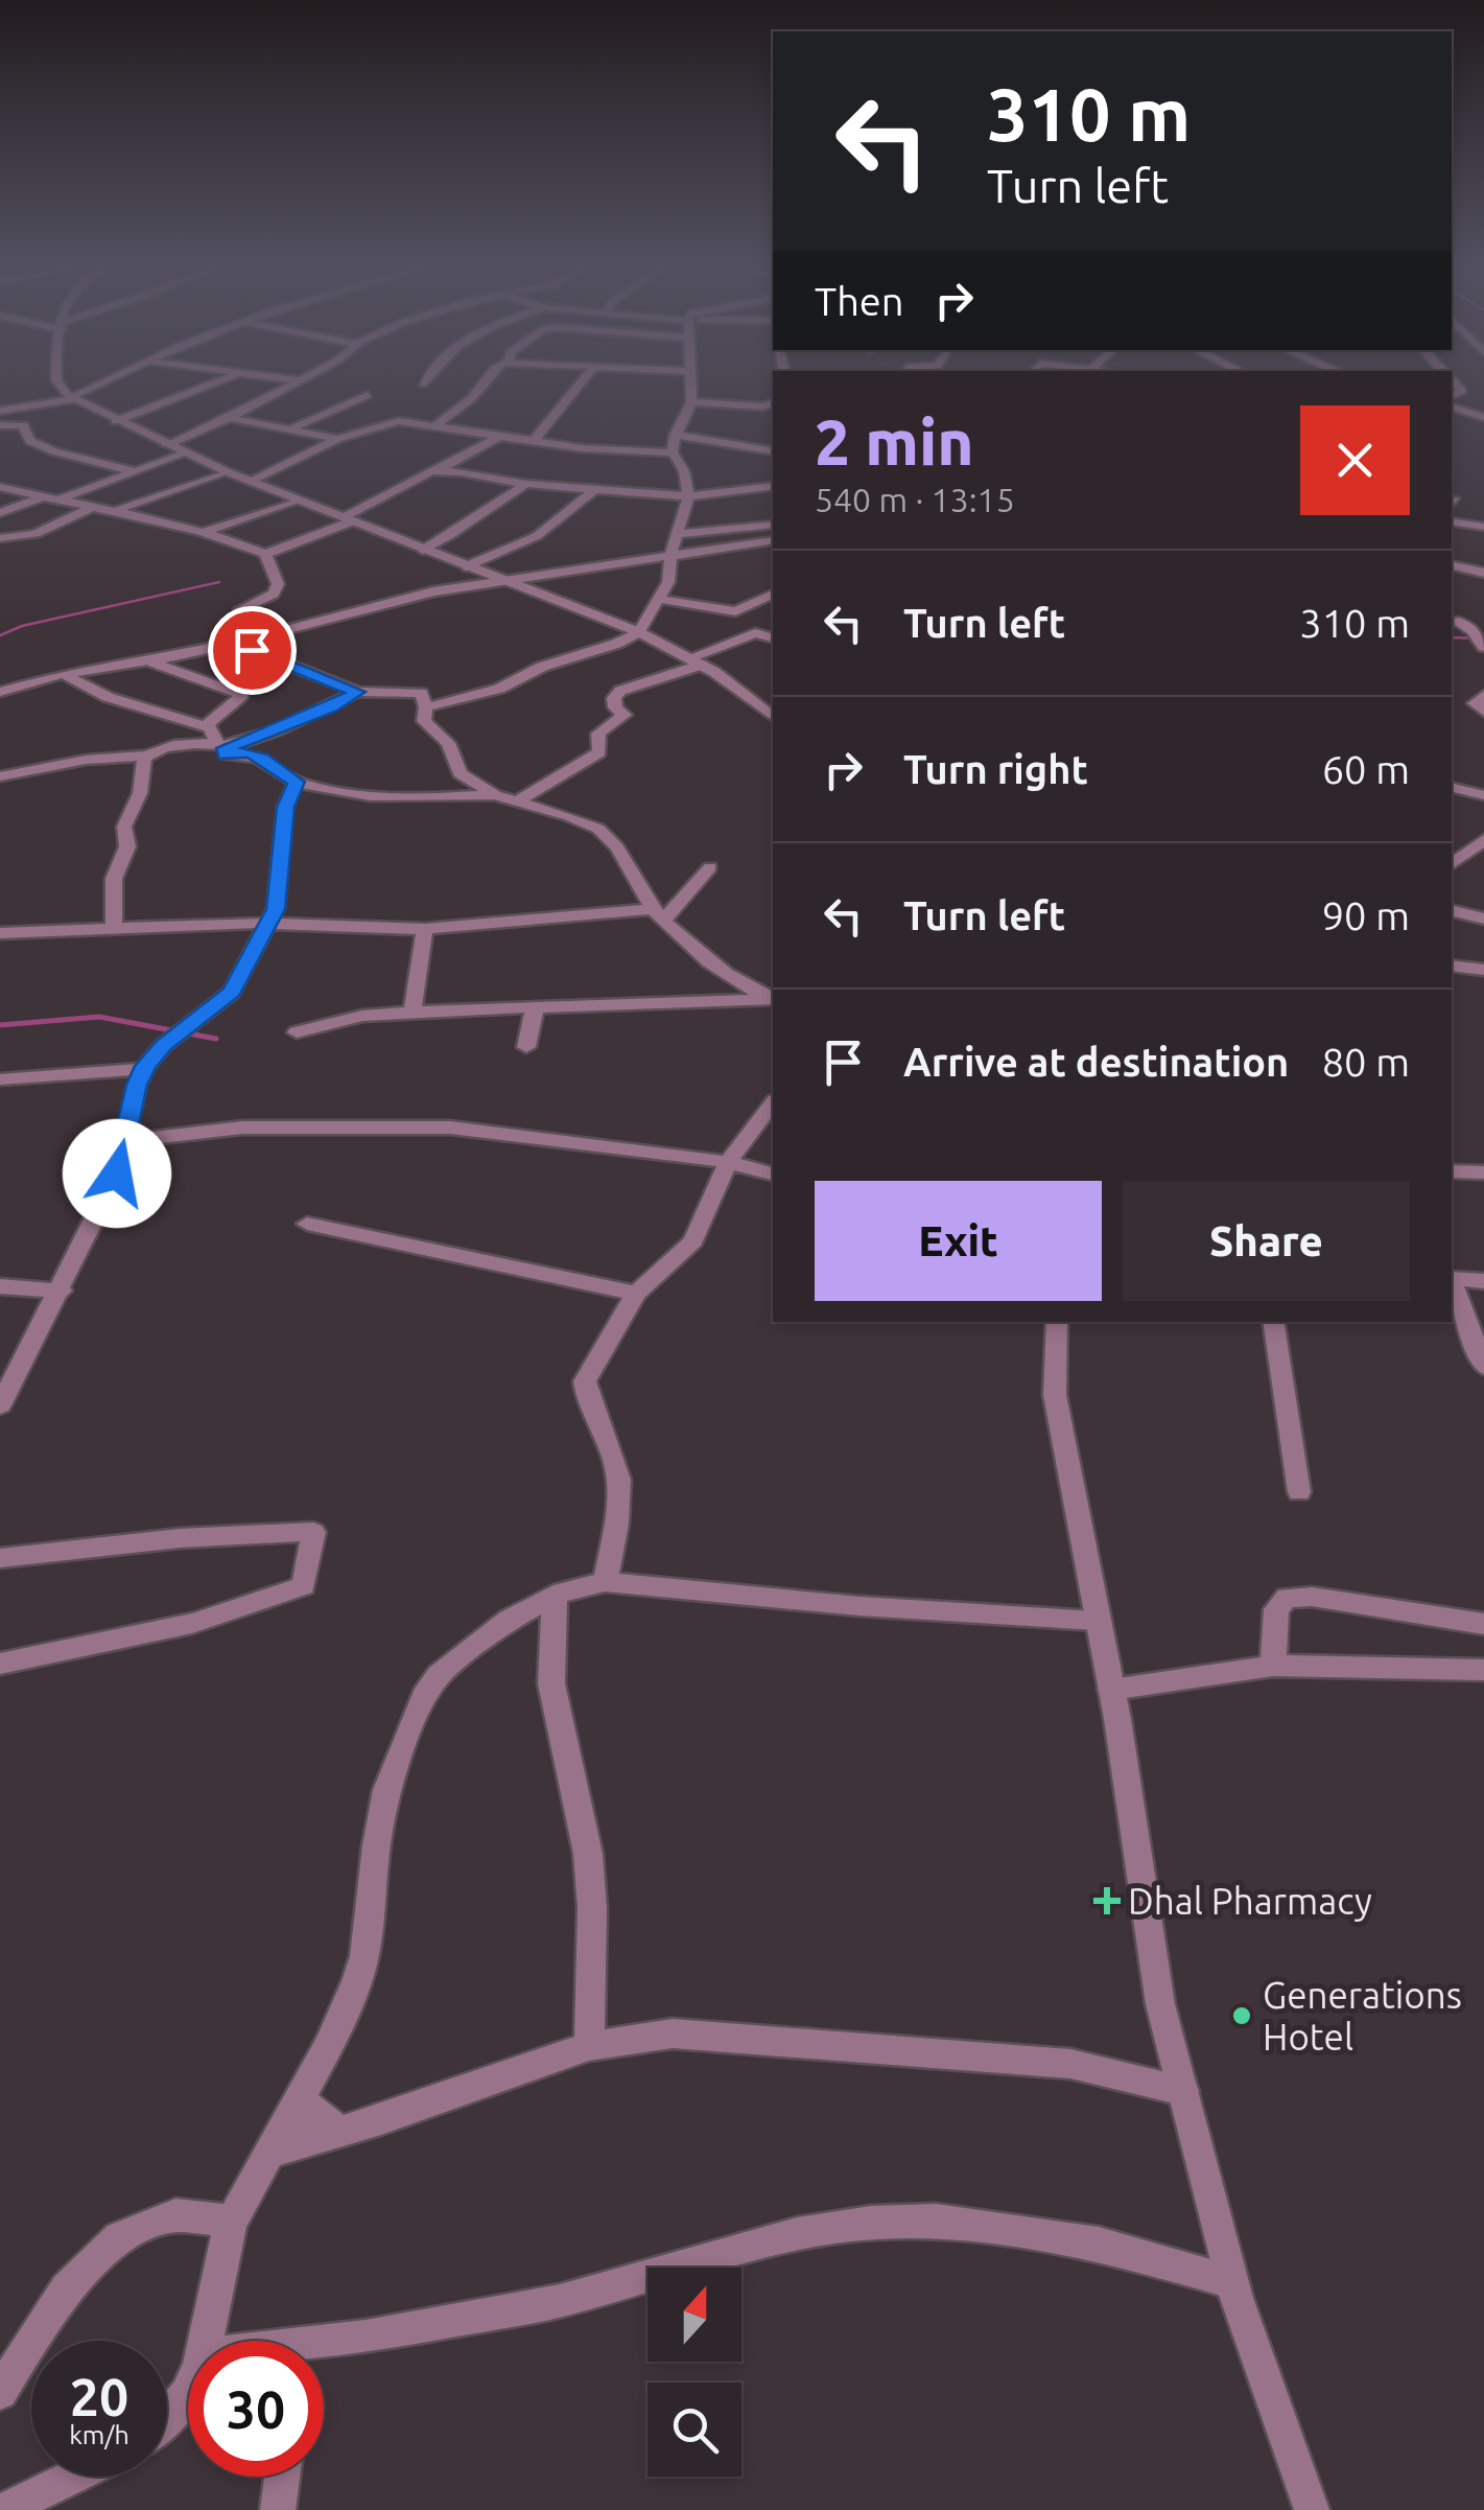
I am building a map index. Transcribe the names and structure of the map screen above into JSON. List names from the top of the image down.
{
  "places": {
    "health": ["Dhal Pharmacy"],
    "other": ["Generations Hotel"]
  },
  "north": "top",
  "page": {
    "turn": ["310 m", "Turn left"],
    "then": "Then",
    "heading": ["2 min", "540 m · 13:15"],
    "list": [
      {
        "name": "Turn left",
        "value": "310 m"
      },
      {
        "name": "Turn right",
        "value": "60 m"
      },
      {
        "name": "Turn left",
        "value": "90 m"
      },
      {
        "name": "Arrive at destination",
        "value": "80 m"
      }
    ],
    "buttons": ["Exit", "Share"],
    "speed": "20 km/h",
    "limit": "30"
  }
}
